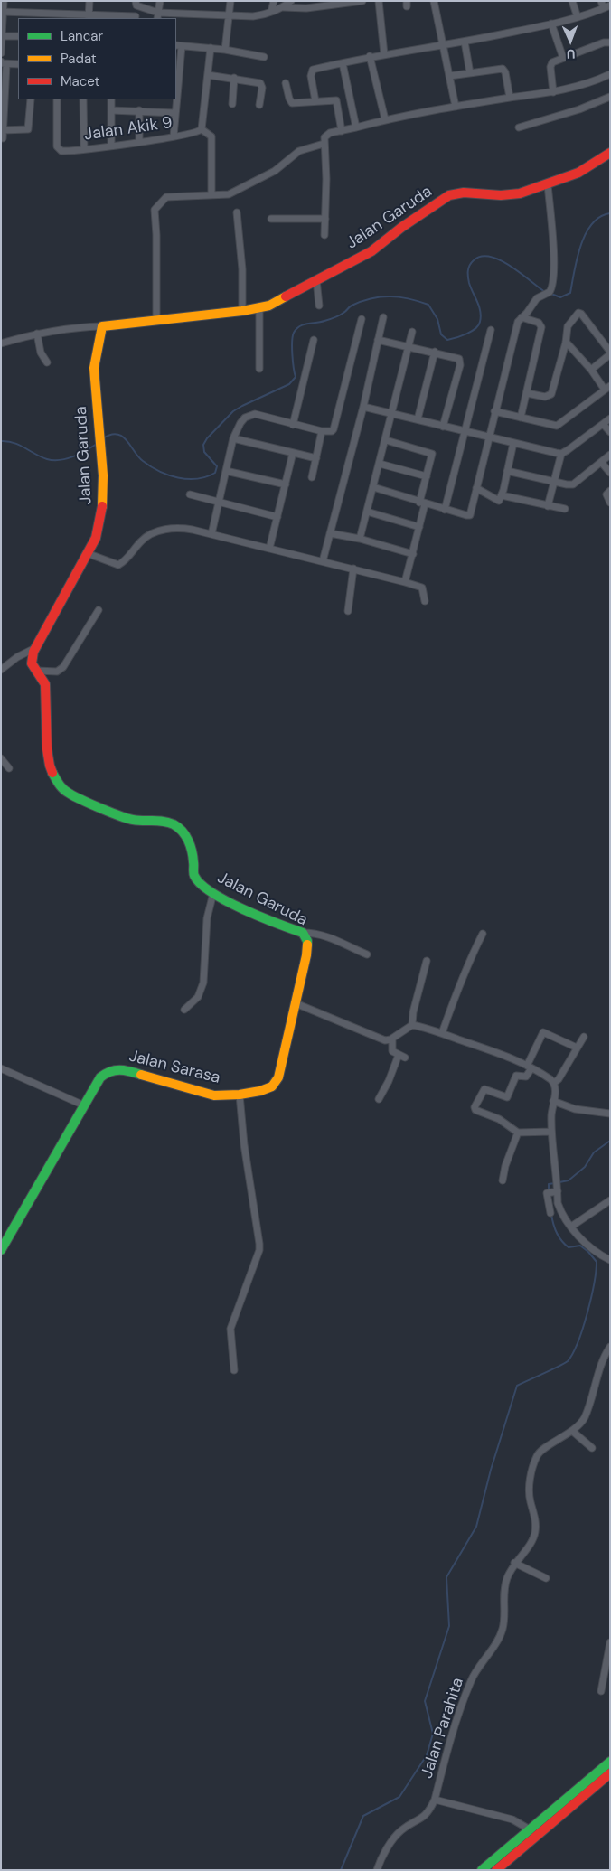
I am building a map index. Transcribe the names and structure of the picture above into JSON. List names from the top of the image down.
{
  "streets": {
    "street": [
      "Jalan Akik 9",
      "Jalan Garuda",
      "Jalan Sarasa",
      "Jalan Parahita"
    ]
  },
  "crossings": [
    ["Jalan Garuda", "Jalan Sarasa"]
  ],
  "legend": ["Lancar", "Padat", "Macet"],
  "north": "bottom"
}
